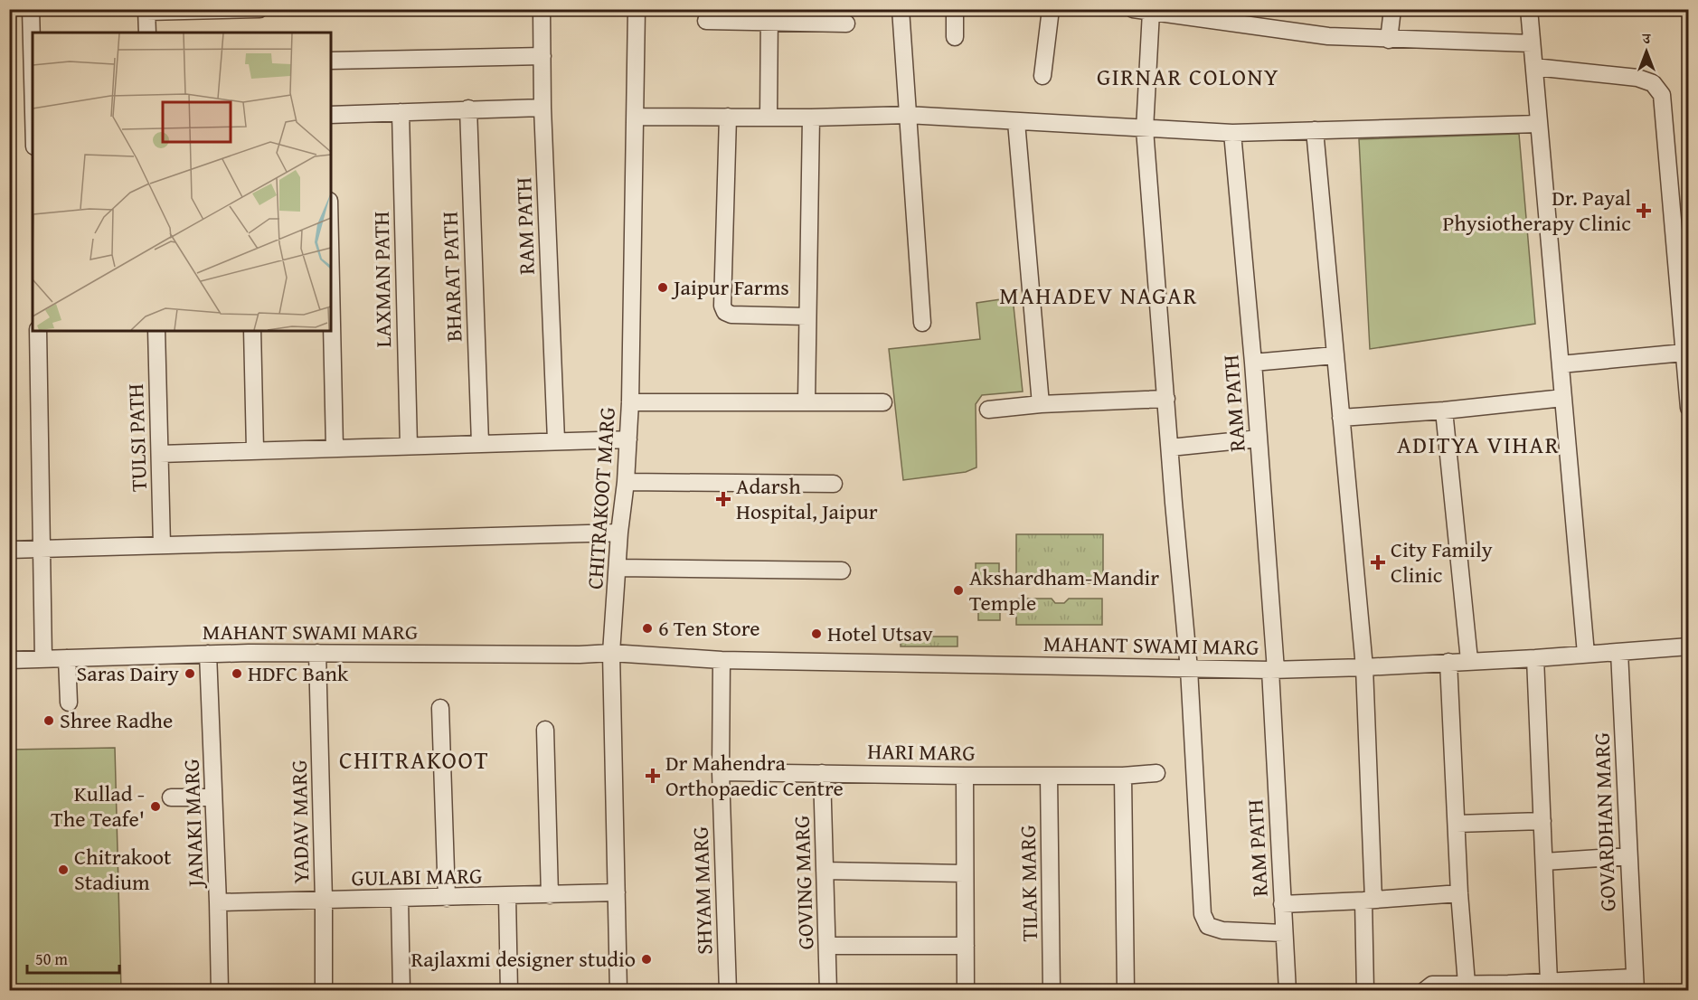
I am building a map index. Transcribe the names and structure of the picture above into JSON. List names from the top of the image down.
{
  "streets": {
    "street": [
      "RAM PATH",
      "BHARAT PATH",
      "LAXMAN PATH",
      "TULSI PATH",
      "CHITRAKOOT MARG",
      "MAHANT SWAMI MARG",
      "HARI MARG",
      "YADAV MARG",
      "GOVARDHAN MARG",
      "JANAKI MARG",
      "GULABI MARG",
      "GOVING MARG",
      "TILAK MARG",
      "SHYAM MARG"
    ]
  },
  "crossings": [
    ["RAM PATH", "MAHANT SWAMI MARG"],
    ["CHITRAKOOT MARG", "MAHANT SWAMI MARG"],
    ["CHITRAKOOT MARG", "GULABI MARG"],
    ["MAHANT SWAMI MARG", "YADAV MARG"],
    ["MAHANT SWAMI MARG", "GOVARDHAN MARG"],
    ["MAHANT SWAMI MARG", "JANAKI MARG"],
    ["MAHANT SWAMI MARG", "SHYAM MARG"],
    ["HARI MARG", "GOVING MARG"],
    ["HARI MARG", "TILAK MARG"],
    ["HARI MARG", "SHYAM MARG"],
    ["YADAV MARG", "GULABI MARG"],
    ["JANAKI MARG", "GULABI MARG"]
  ],
  "districts": [
    "GIRNAR COLONY",
    "MAHADEV NAGAR",
    "ADITYA VIHAR",
    "CHITRAKOOT"
  ],
  "places": {
    "health": [
      "Dr. Payal Physiotherapy Clinic",
      "Adarsh Hospital, Jaipur",
      "City Family Clinic",
      "Dr Mahendra Orthopaedic Centre"
    ],
    "other": [
      "Jaipur Farms",
      "Akshardham-Mandir Temple",
      "6 Ten Store",
      "Hotel Utsav",
      "Saras Dairy",
      "HDFC Bank",
      "Shree Radhe",
      "Kullad - The Teafe'",
      "Chitrakoot Stadium",
      "Rajlaxmi designer studio"
    ]
  },
  "scale_bar": "50 m",
  "north": "top"
}
